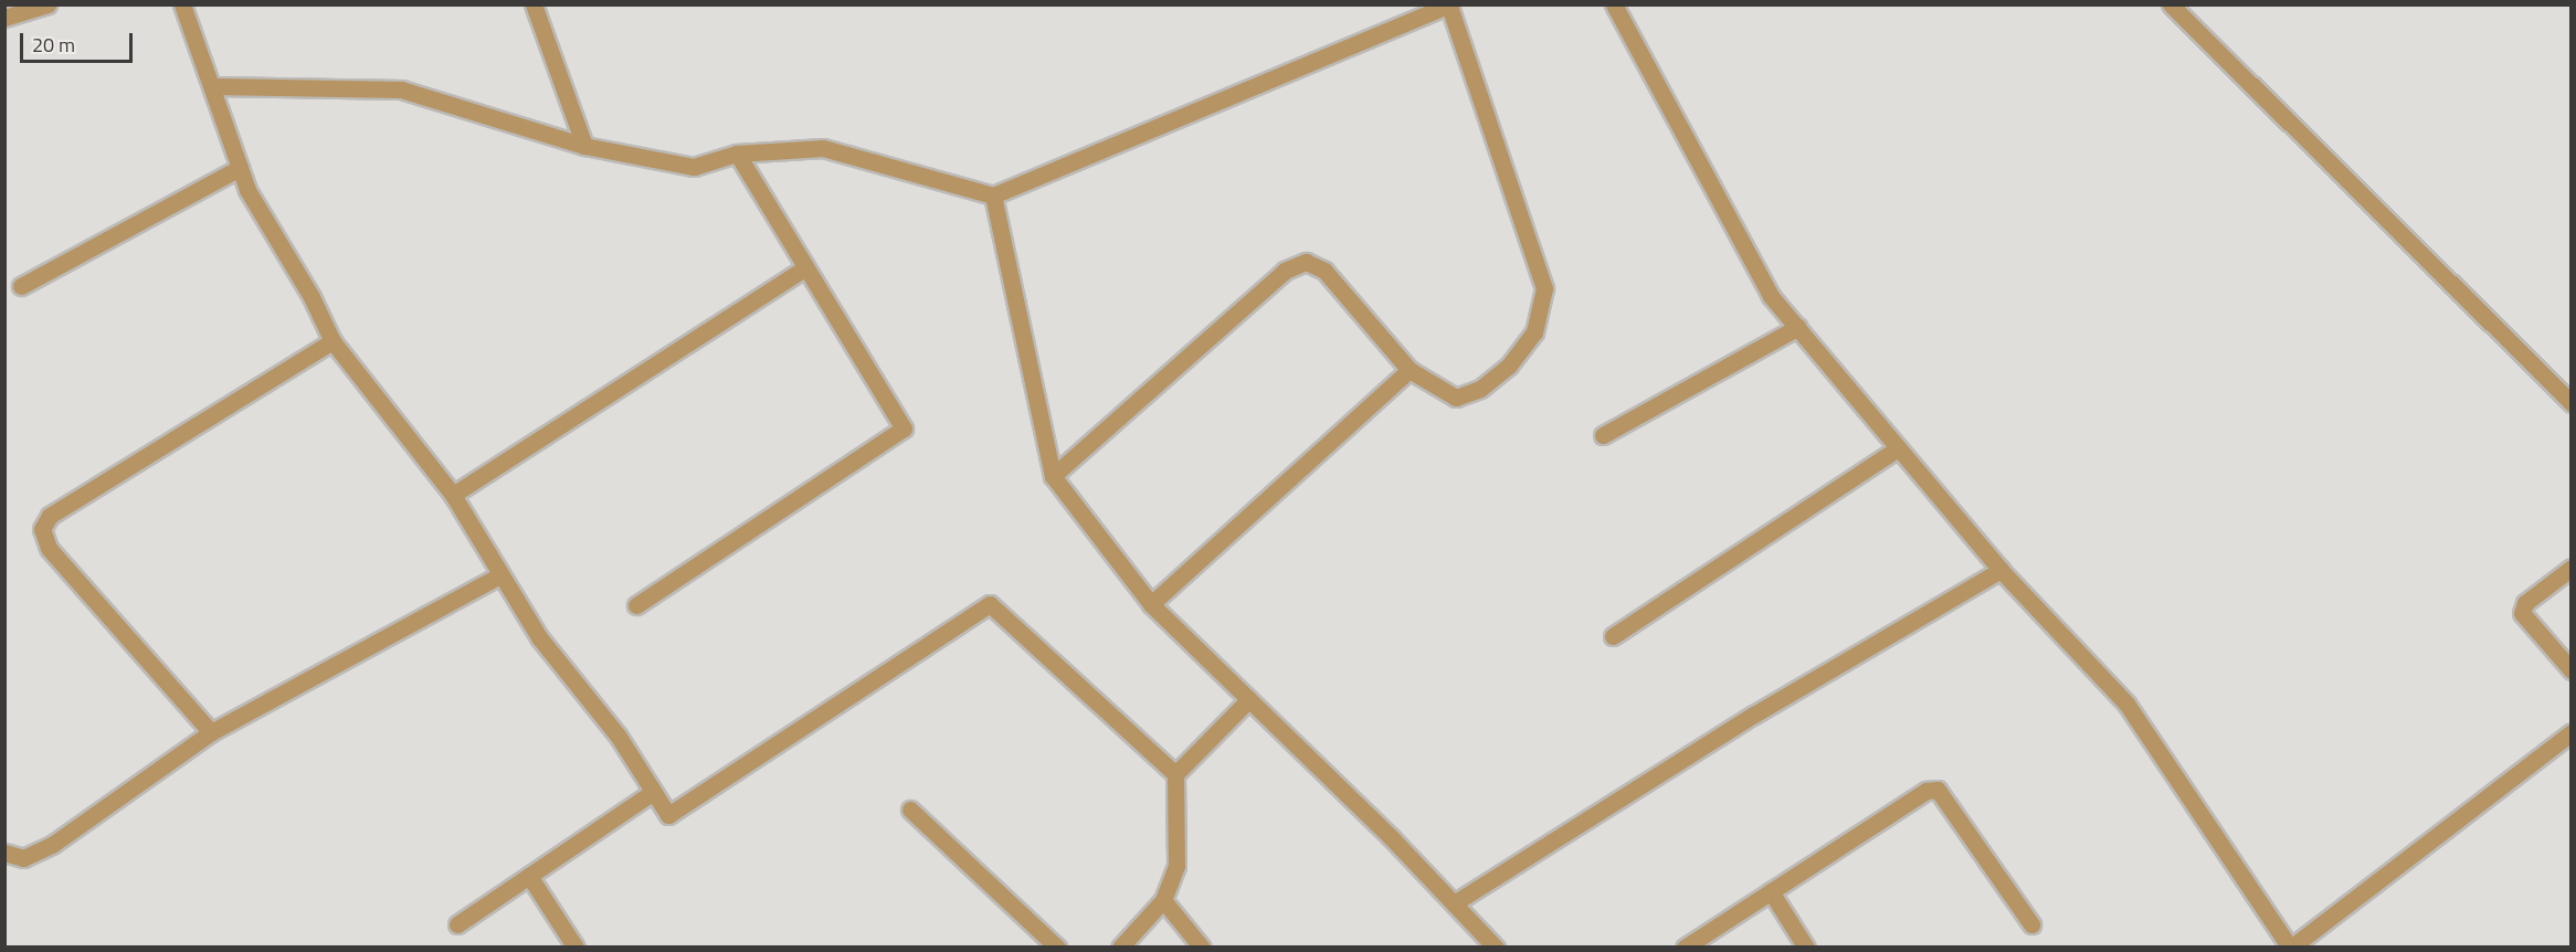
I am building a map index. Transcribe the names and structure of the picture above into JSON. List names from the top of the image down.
{
  "scale_bar": "20 m"
}
